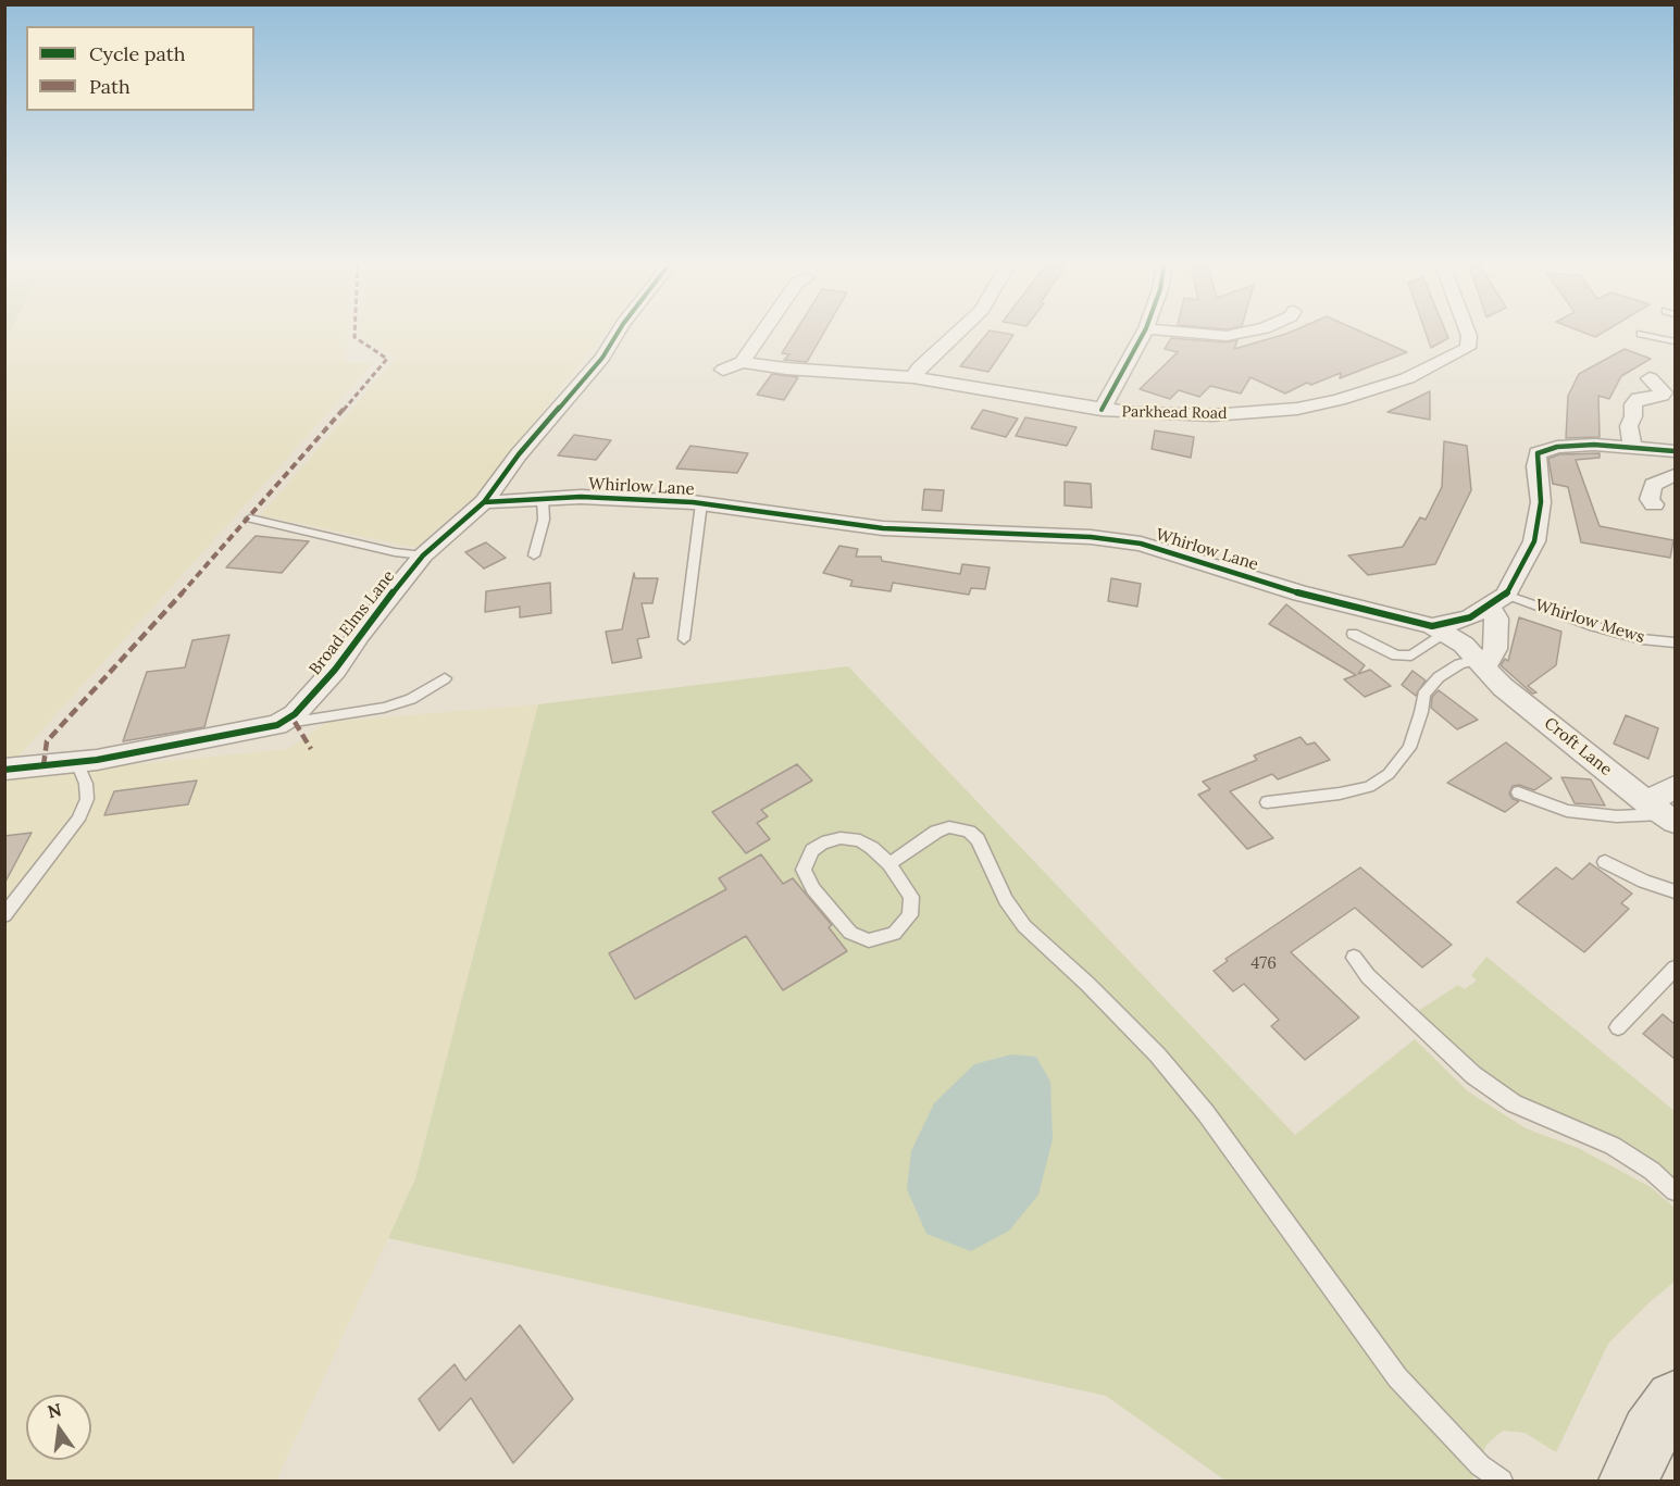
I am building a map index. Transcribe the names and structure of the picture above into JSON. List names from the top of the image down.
{
  "streets": {
    "street": [
      "Parkhead Road",
      "Whirlow Lane",
      "Broad Elms Lane",
      "Croft Lane"
    ],
    "lane": ["Whirlow Mews"]
  },
  "crossings": [
    ["Whirlow Lane", "Whirlow Mews"],
    ["Whirlow Lane", "Broad Elms Lane"],
    ["Whirlow Lane", "Croft Lane"]
  ],
  "house_numbers": ["476"],
  "legend": ["Cycle path", "Path"],
  "north": "top"
}
